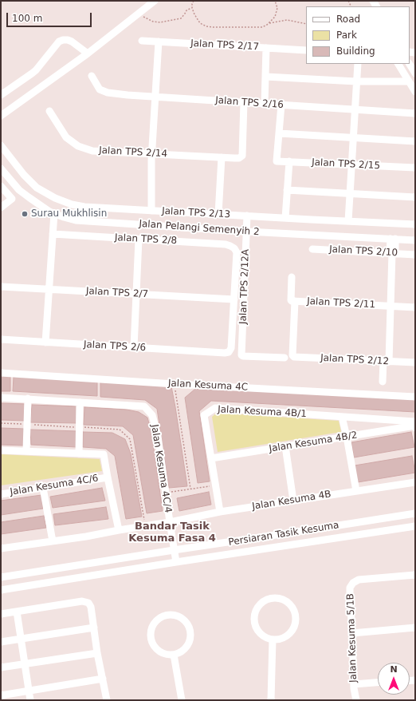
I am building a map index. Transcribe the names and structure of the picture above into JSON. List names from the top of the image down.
{
  "streets": {
    "street": [
      "Jalan TPS 2/17",
      "Jalan TPS 2/16",
      "Jalan TPS 2/14",
      "Jalan TPS 2/15",
      "Jalan TPS 2/13",
      "Jalan Pelangi Semenyih 2",
      "Jalan TPS 2/8",
      "Jalan TPS 2/10",
      "Jalan TPS 2/12A",
      "Jalan TPS 2/7",
      "Jalan TPS 2/11",
      "Jalan TPS 2/6",
      "Jalan TPS 2/12",
      "Jalan Kesuma 4C",
      "Jalan Kesuma 4B/1",
      "Jalan Kesuma 4B/2",
      "Jalan Kesuma 4C/4",
      "Jalan Kesuma 4C/6",
      "Jalan Kesuma 4B",
      "Persiaran Tasik Kesuma",
      "Jalan Kesuma 5/1B"
    ]
  },
  "crossings": [
    ["Jalan TPS 2/16", "Jalan TPS 2/14"],
    ["Jalan TPS 2/13", "Jalan TPS 2/12A"],
    ["Jalan Pelangi Semenyih 2", "Jalan TPS 2/12A"],
    ["Jalan TPS 2/8", "Jalan TPS 2/7"],
    ["Jalan TPS 2/8", "Jalan TPS 2/6"],
    ["Jalan TPS 2/7", "Jalan TPS 2/6"],
    ["Jalan TPS 2/11", "Jalan TPS 2/12"],
    ["Jalan Kesuma 4B/1", "Jalan Kesuma 4B/2"],
    ["Jalan Kesuma 4B/1", "Jalan Kesuma 4B"],
    ["Jalan Kesuma 4C/4", "Jalan Kesuma 4B"],
    ["Jalan Kesuma 4C/4", "Persiaran Tasik Kesuma"]
  ],
  "districts": ["Bandar Tasik Kesuma Fasa 4"],
  "places": ["Surau Mukhlisin"],
  "legend": ["Road", "Park", "Building"],
  "scale_bar": "100 m",
  "north": "top"
}
